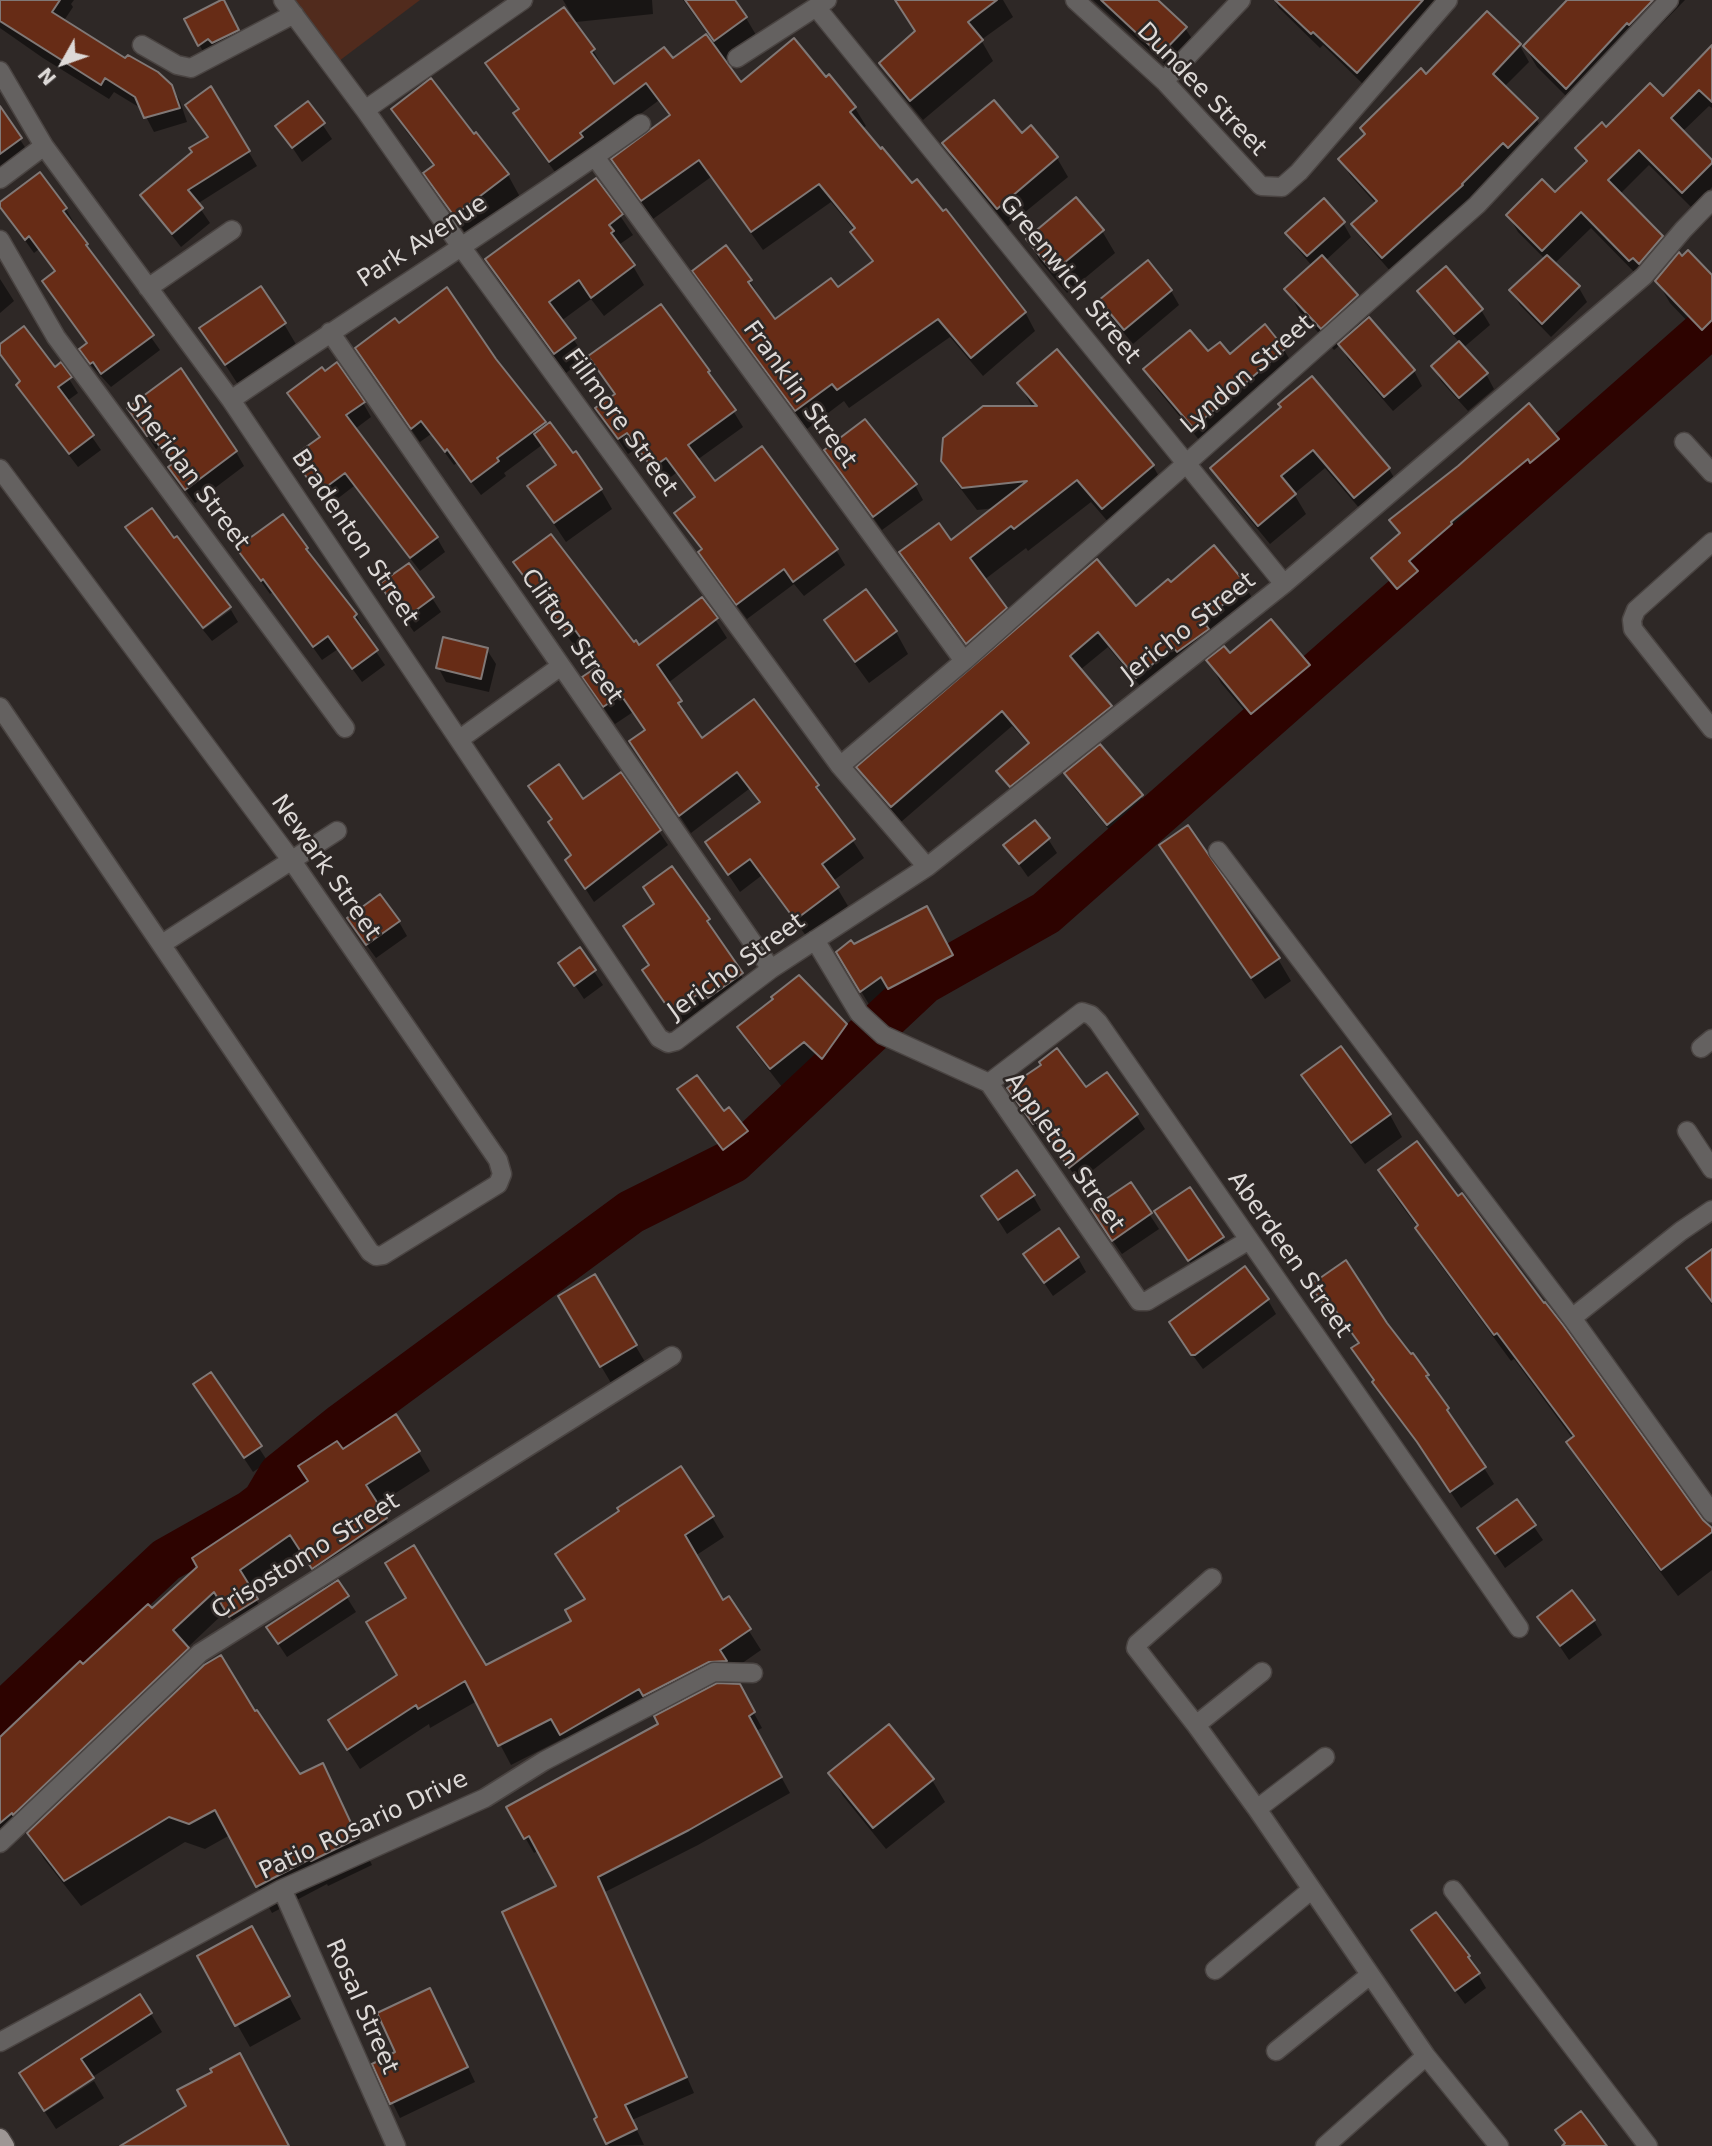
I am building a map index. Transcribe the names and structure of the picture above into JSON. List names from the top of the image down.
{
  "streets": {
    "street": [
      "Dundee Street",
      "Park Avenue",
      "Greenwich Street",
      "Lyndon Street",
      "Franklin Street",
      "Fillmore Street",
      "Sheridan Street",
      "Bradenton Street",
      "Jericho Street",
      "Clifton Street",
      "Newark Street",
      "Appleton Street",
      "Aberdeen Street",
      "Crisostomo Street",
      "Patio Rosario Drive",
      "Rosal Street"
    ]
  },
  "crossings": [
    ["Park Avenue", "Franklin Street"],
    ["Park Avenue", "Fillmore Street"],
    ["Park Avenue", "Bradenton Street"],
    ["Park Avenue", "Clifton Street"],
    ["Greenwich Street", "Lyndon Street"],
    ["Greenwich Street", "Jericho Street"],
    ["Lyndon Street", "Franklin Street"],
    ["Lyndon Street", "Fillmore Street"],
    ["Fillmore Street", "Jericho Street"],
    ["Bradenton Street", "Jericho Street"],
    ["Jericho Street", "Clifton Street"],
    ["Jericho Street", "Appleton Street"],
    ["Appleton Street", "Aberdeen Street"],
    ["Patio Rosario Drive", "Rosal Street"]
  ],
  "north": "bottom left"
}
